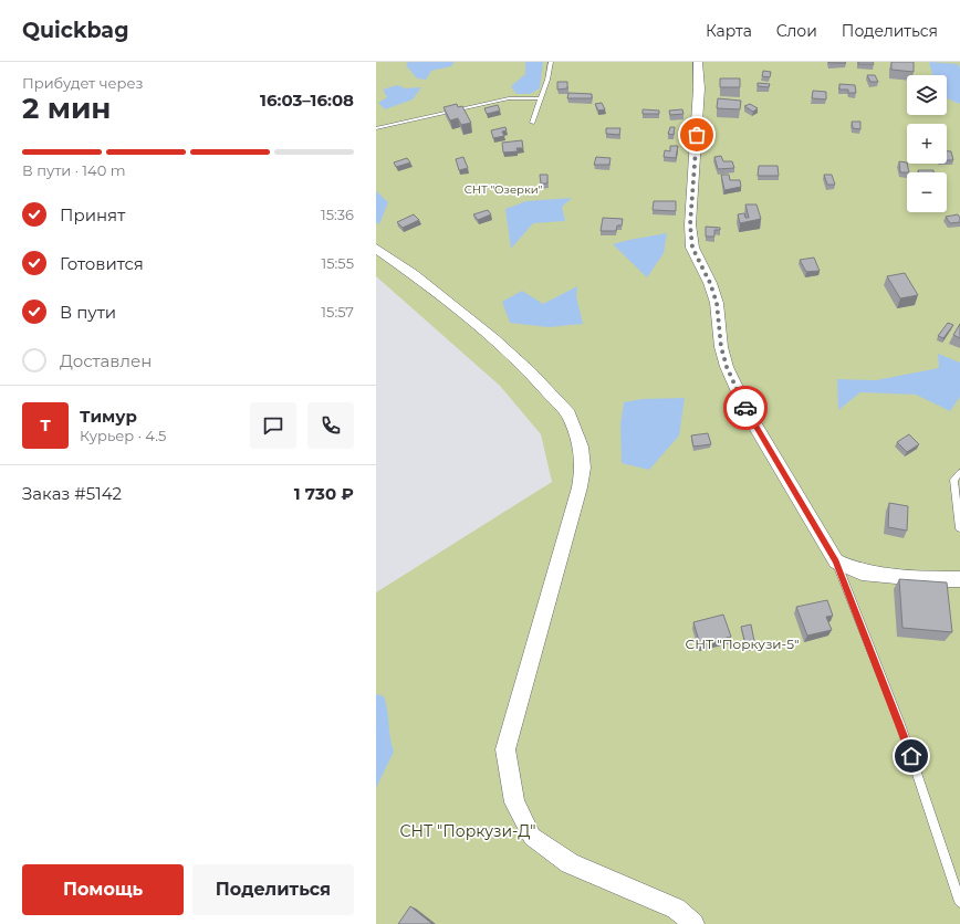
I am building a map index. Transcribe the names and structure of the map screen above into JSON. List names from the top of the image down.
{
  "parks": ["СНТ \"Озерки\"", "СНТ \"Поркузи-5\"", "СНТ \"Поркузи-Д\""],
  "page": {
    "header": "Quickbag",
    "nav": ["Карта", "Слои", "Поделиться"],
    "heading": ["2 мин", "Прибудет через", "16:03–16:08"],
    "panel": [
      "Тимур",
      "Курьер · 4.5",
      "Заказ #5142",
      "1 730 ₽"
    ],
    "map_buttons": ["+", "−"],
    "bar": "В пути · 140 m",
    "list": [
      ["Принят", "15:36"],
      ["Готовится", "15:55"],
      ["В пути", "15:57"],
      "Доставлен"
    ],
    "round": "Т",
    "buttons": ["Помощь", "Поделиться"]
  }
}
